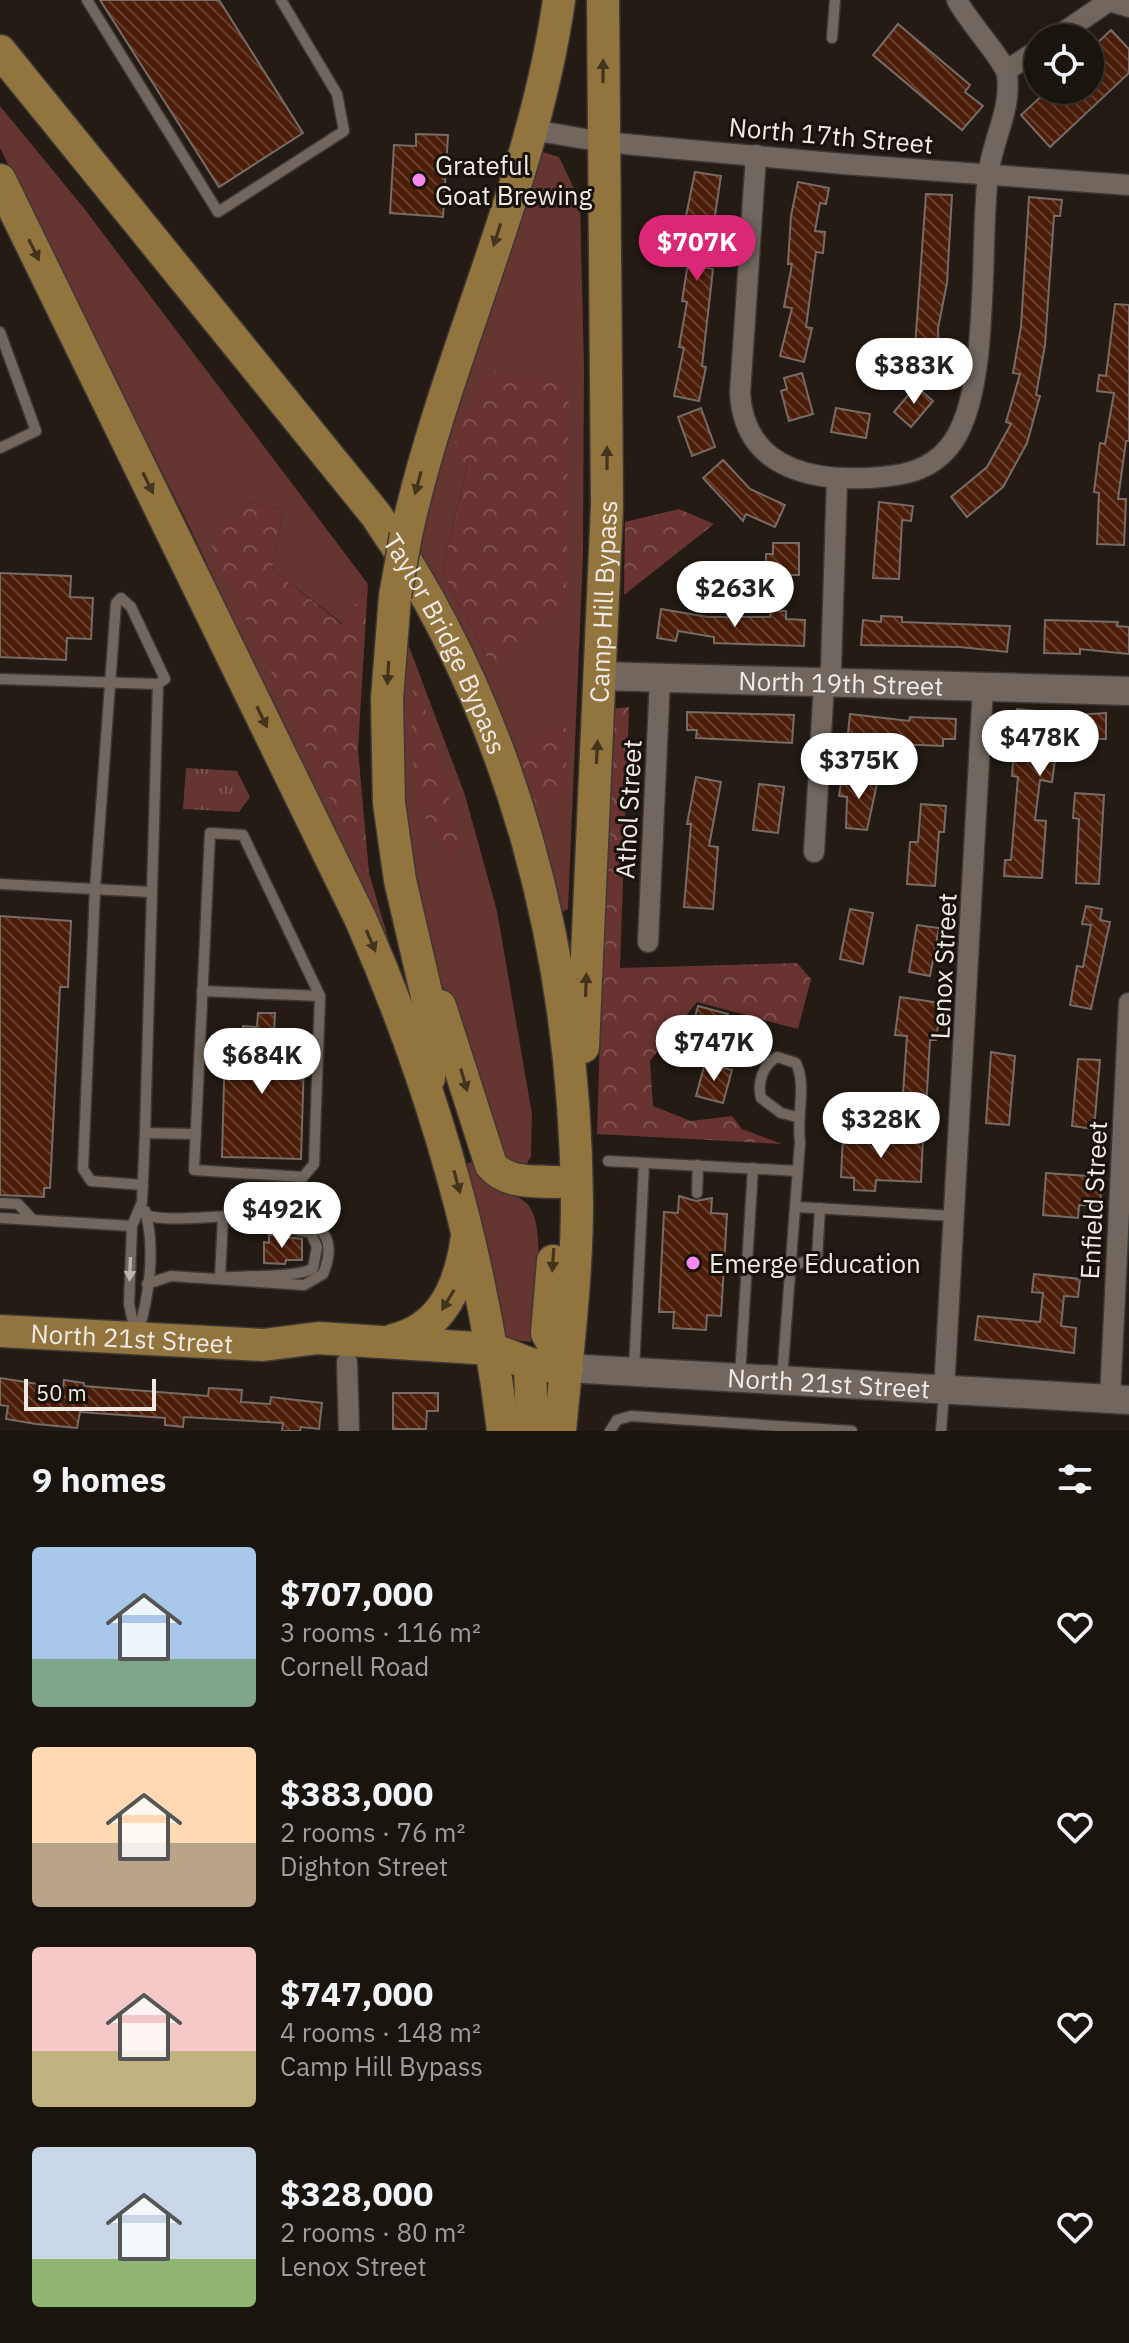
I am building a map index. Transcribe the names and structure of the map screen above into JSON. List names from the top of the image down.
{
  "streets": {
    "main road": [
      "Camp Hill Bypass",
      "Taylor Bridge Bypass",
      "North 19th Street",
      "North 21st Street"
    ],
    "street": [
      "North 17th Street",
      "Athol Street",
      "Lenox Street",
      "Enfield Street"
    ]
  },
  "crossings": [
    ["North 17th Street", "Camp Hill Bypass"],
    ["Camp Hill Bypass", "Taylor Bridge Bypass"],
    ["Camp Hill Bypass", "North 19th Street"],
    ["Taylor Bridge Bypass", "North 21st Street"],
    ["North 19th Street", "Athol Street"],
    ["North 19th Street", "Lenox Street"],
    ["Lenox Street", "North 21st Street"],
    ["Enfield Street", "North 21st Street"]
  ],
  "places": ["Grateful Goat Brewing", "Emerge Education"],
  "scale_bar": "50 m",
  "page": {
    "price": [
      "$707K",
      "$383K",
      "$263K",
      "$478K",
      "$375K",
      "$747K",
      "$684K",
      "$328K",
      "$492K"
    ],
    "scale": "50 m",
    "heading": "9 homes",
    "list": [
      {
        "name": "$707,000",
        "note": "3 rooms · 116 m² · Cornell Road"
      },
      {
        "name": "$383,000",
        "note": "2 rooms · 76 m² · Dighton Street"
      },
      {
        "name": "$747,000",
        "note": "4 rooms · 148 m² · Camp Hill Bypass"
      },
      {
        "name": "$328,000",
        "note": "2 rooms · 80 m² · Lenox Street"
      }
    ]
  }
}
